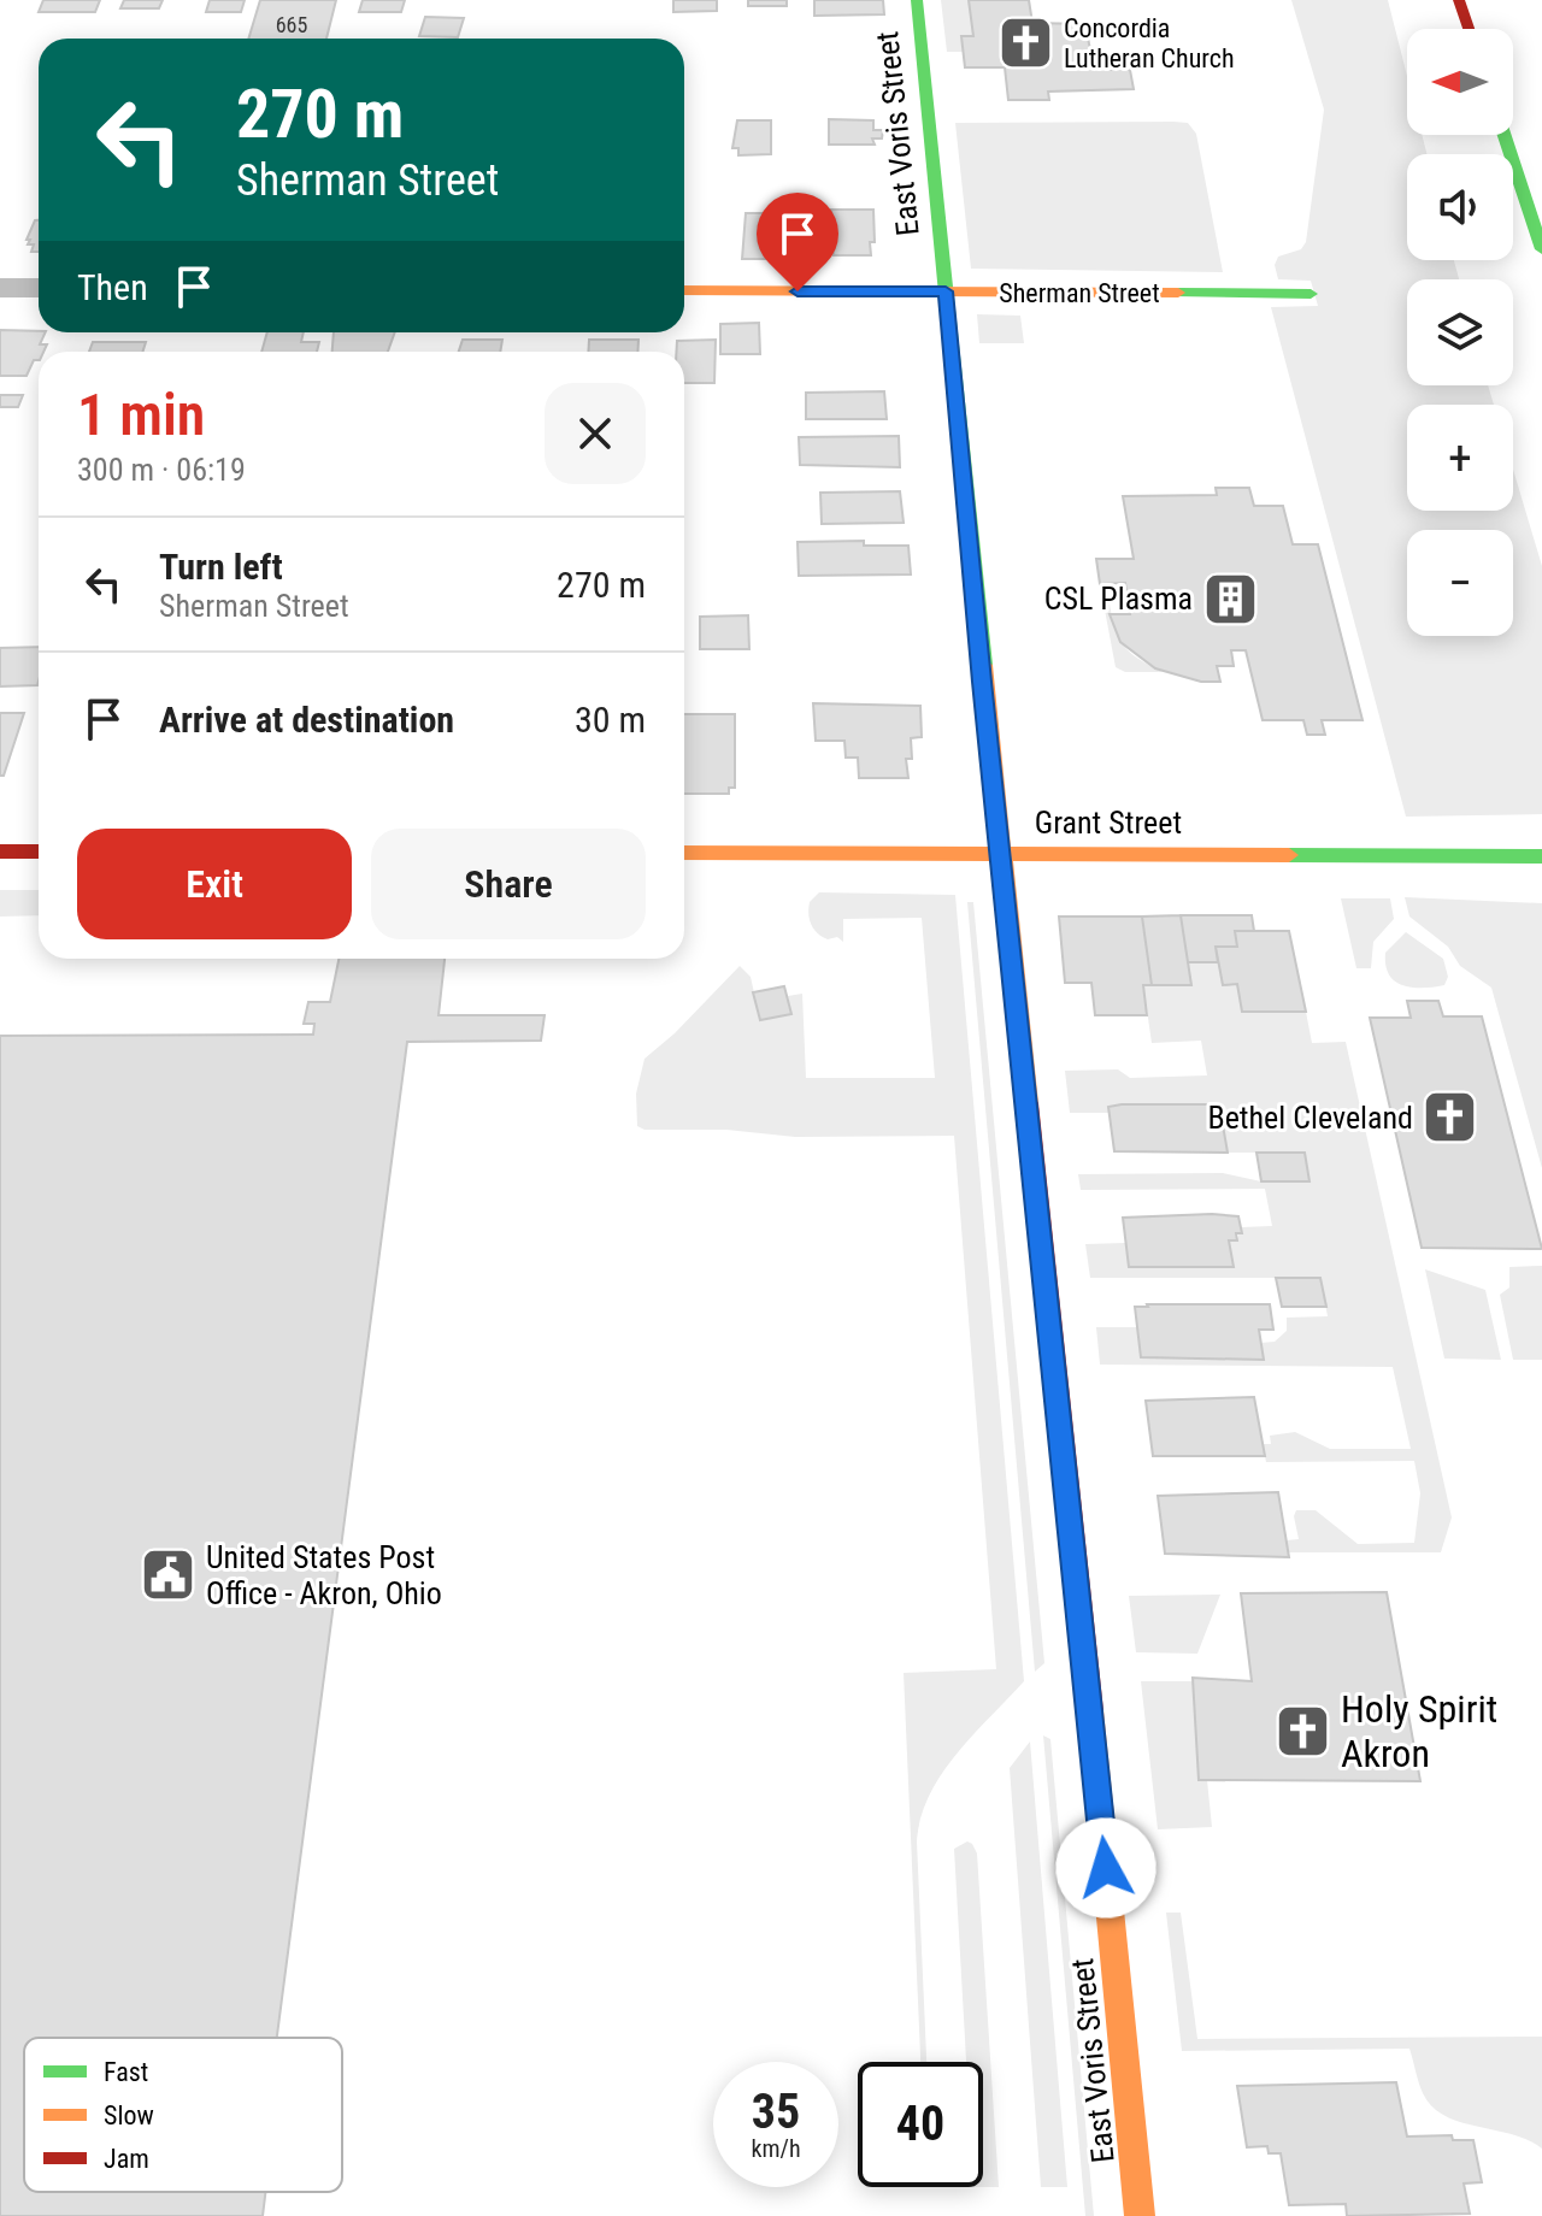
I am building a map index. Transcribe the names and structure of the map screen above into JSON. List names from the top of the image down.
{
  "streets": {
    "main road": ["East Voris Street", "Sherman Street", "Grant Street"]
  },
  "crossings": [
    ["East Voris Street", "Sherman Street"],
    ["East Voris Street", "Grant Street"]
  ],
  "places": {
    "church": ["Concordia Lutheran Church", "Bethel Cleveland", "Holy Spirit Akron"],
    "building": ["CSL Plasma"],
    "public building": ["United States Post Office - Akron, Ohio"]
  },
  "house_numbers": ["665"],
  "legend": ["Fast", "Slow", "Jam"],
  "north": "left",
  "page": {
    "map_buttons": ["+", "−"],
    "turn": ["270 m", "Sherman Street"],
    "then": "Then",
    "heading": ["1 min", "300 m · 06:19"],
    "list": [
      {
        "name": "Turn left",
        "note": "Sherman Street",
        "value": "270 m"
      },
      {
        "name": "Arrive at destination",
        "value": "30 m"
      }
    ],
    "buttons": ["Exit", "Share"],
    "speed": "35 km/h",
    "limit": "40"
  }
}
